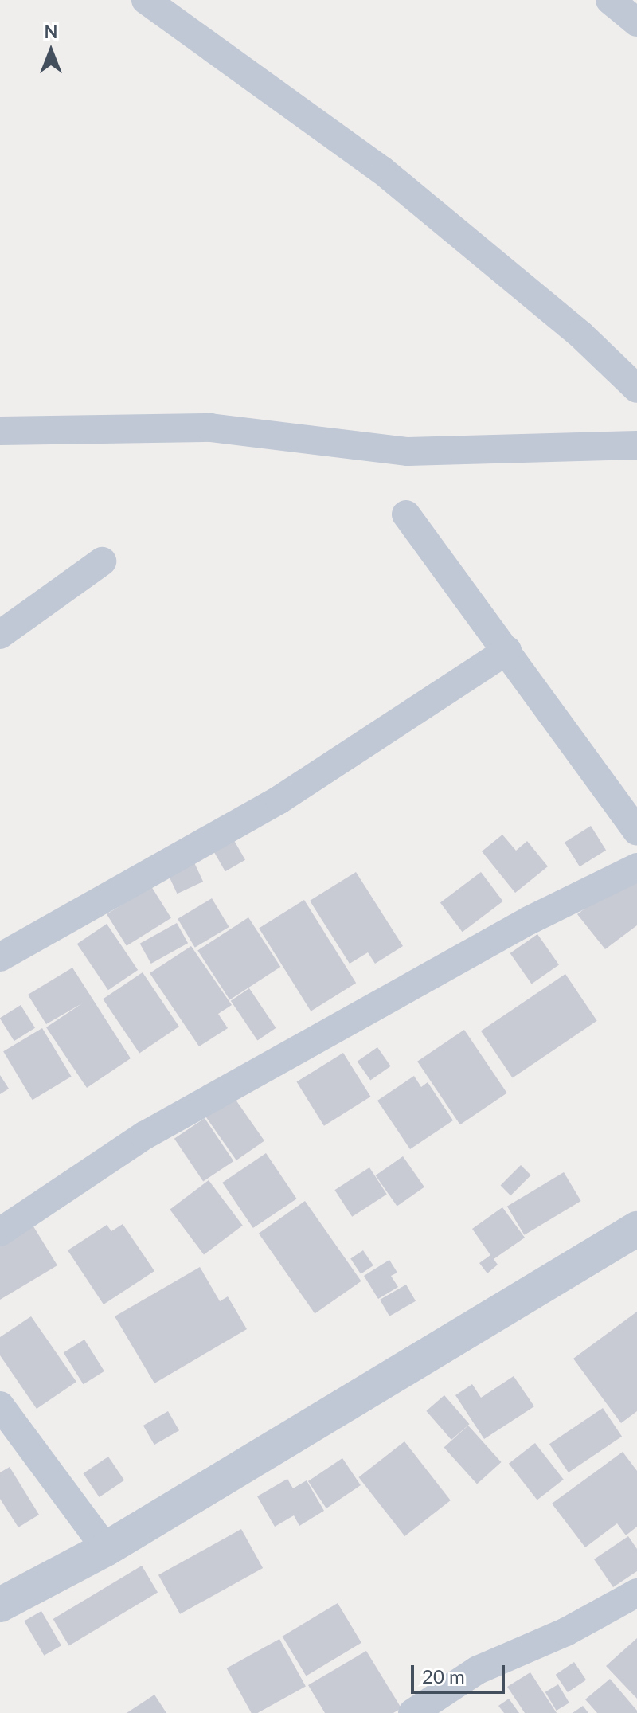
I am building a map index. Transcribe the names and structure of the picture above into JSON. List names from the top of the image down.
{
  "scale_bar": "20 m",
  "north": "top"
}
